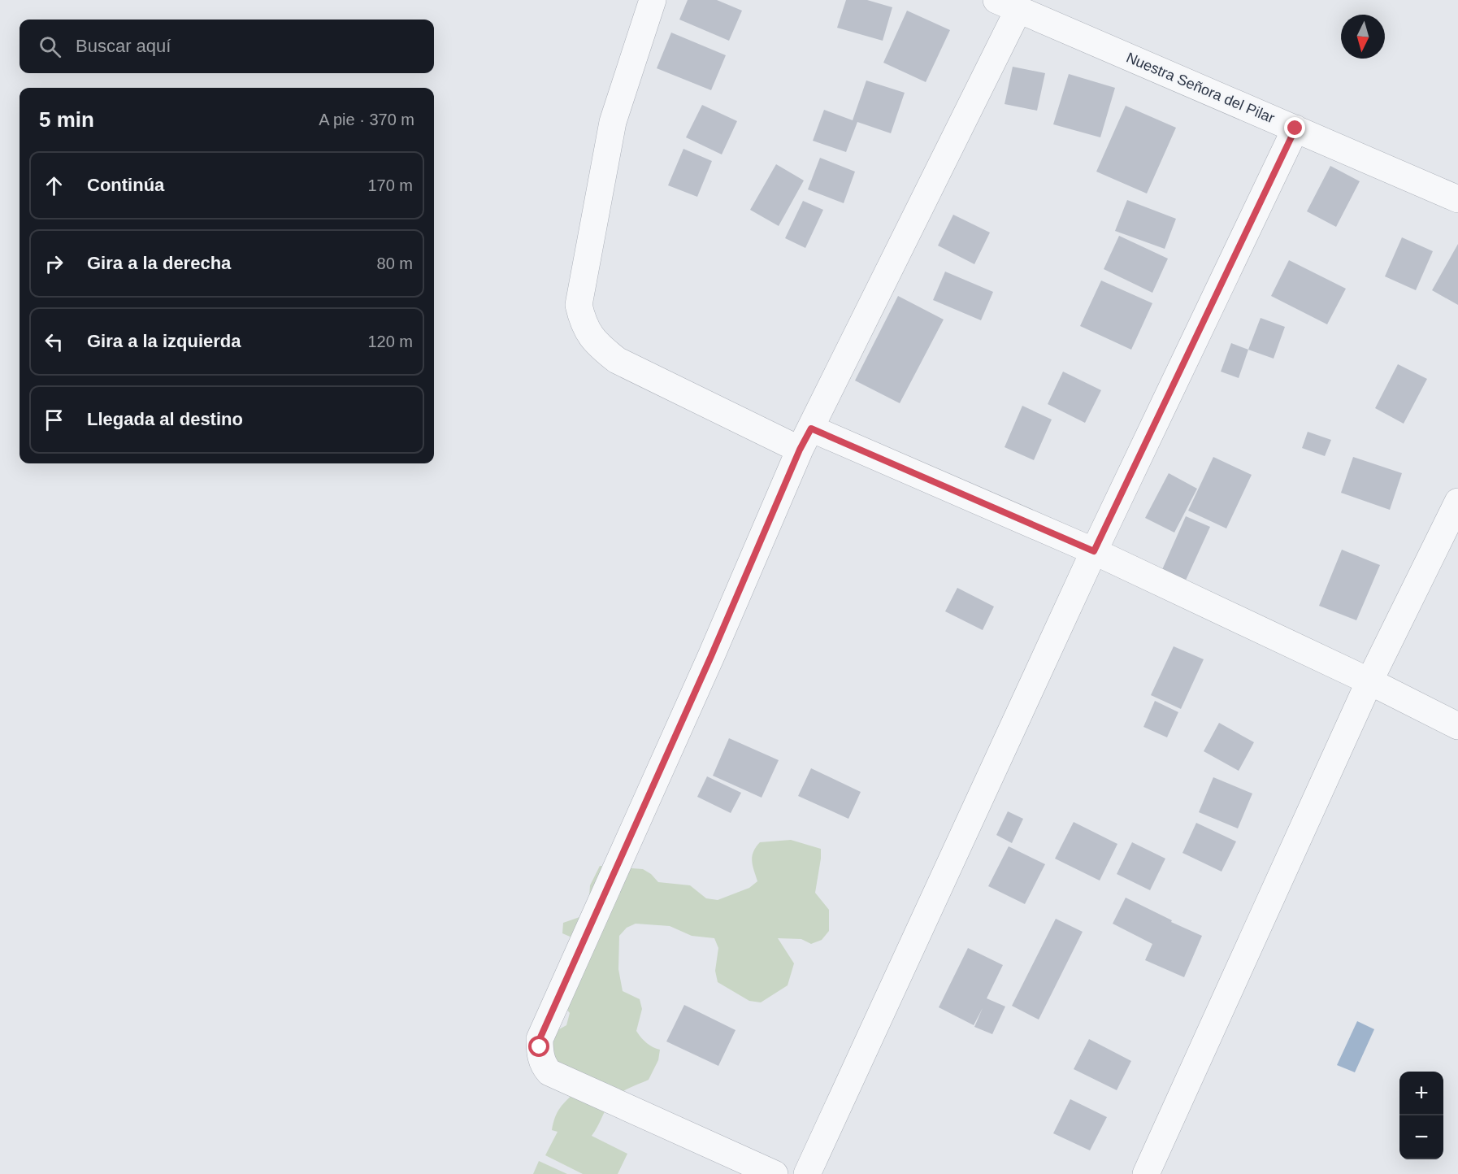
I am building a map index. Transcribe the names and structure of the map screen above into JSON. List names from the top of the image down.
{
  "streets": {
    "street": ["Nuestra Señora del Pilar"]
  },
  "north": "bottom",
  "page": {
    "search": "Buscar aquí",
    "heading": ["5 min", "A pie · 370 m"],
    "list": [
      ["Continúa", "170 m"],
      ["Gira a la derecha", "80 m"],
      ["Gira a la izquierda", "120 m"],
      "Llegada al destino"
    ],
    "map_buttons": ["+", "−"]
  }
}
